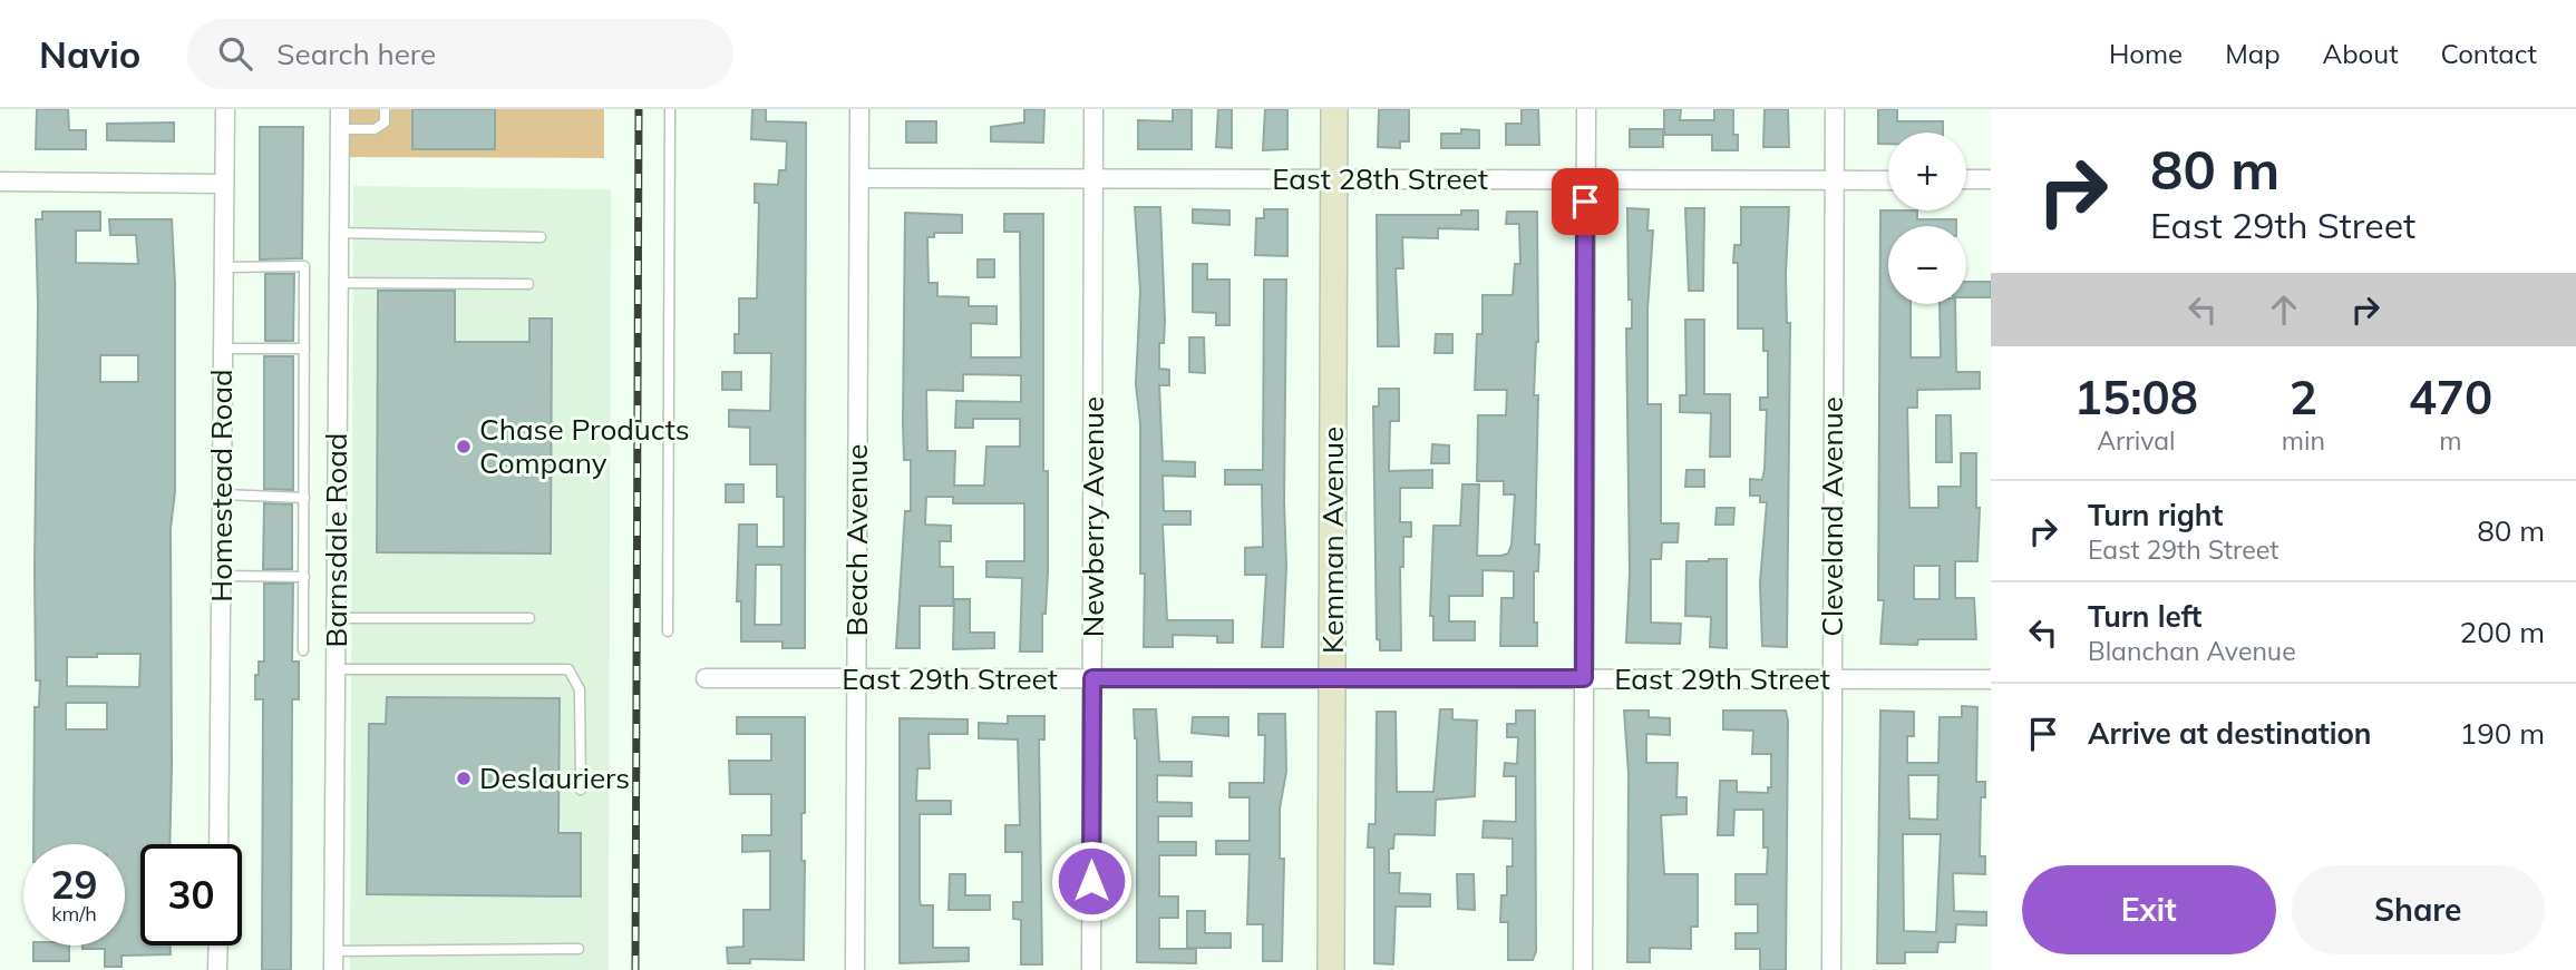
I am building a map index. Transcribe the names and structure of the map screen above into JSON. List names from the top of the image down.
{
  "streets": {
    "street": [
      "East 28th Street",
      "Homestead Road",
      "Newberry Avenue",
      "Cleveland Avenue",
      "Barnsdale Road",
      "Beach Avenue",
      "Kemman Avenue",
      "East 29th Street"
    ]
  },
  "crossings": [
    ["East 28th Street", "Newberry Avenue"],
    ["East 28th Street", "Cleveland Avenue"],
    ["East 28th Street", "Beach Avenue"],
    ["East 28th Street", "Kemman Avenue"],
    ["Newberry Avenue", "East 29th Street"],
    ["Cleveland Avenue", "East 29th Street"],
    ["Beach Avenue", "East 29th Street"],
    ["Kemman Avenue", "East 29th Street"]
  ],
  "places": ["Chase Products Company", "Deslauriers"],
  "page": {
    "header": "Navio",
    "search": "Search here",
    "nav": [
      "Home",
      "Map",
      "About",
      "Contact"
    ],
    "turn": ["80 m", "East 29th Street"],
    "map_buttons": ["+", "−"],
    "eta": [
      "15:08",
      "Arrival",
      "2",
      "min",
      "470",
      "m"
    ],
    "list": [
      {
        "name": "Turn right",
        "note": "East 29th Street",
        "value": "80 m"
      },
      {
        "name": "Turn left",
        "note": "Blanchan Avenue",
        "value": "200 m"
      },
      {
        "name": "Arrive at destination",
        "value": "190 m"
      }
    ],
    "speed": "29 km/h",
    "limit": "30",
    "buttons": ["Exit", "Share"]
  }
}
